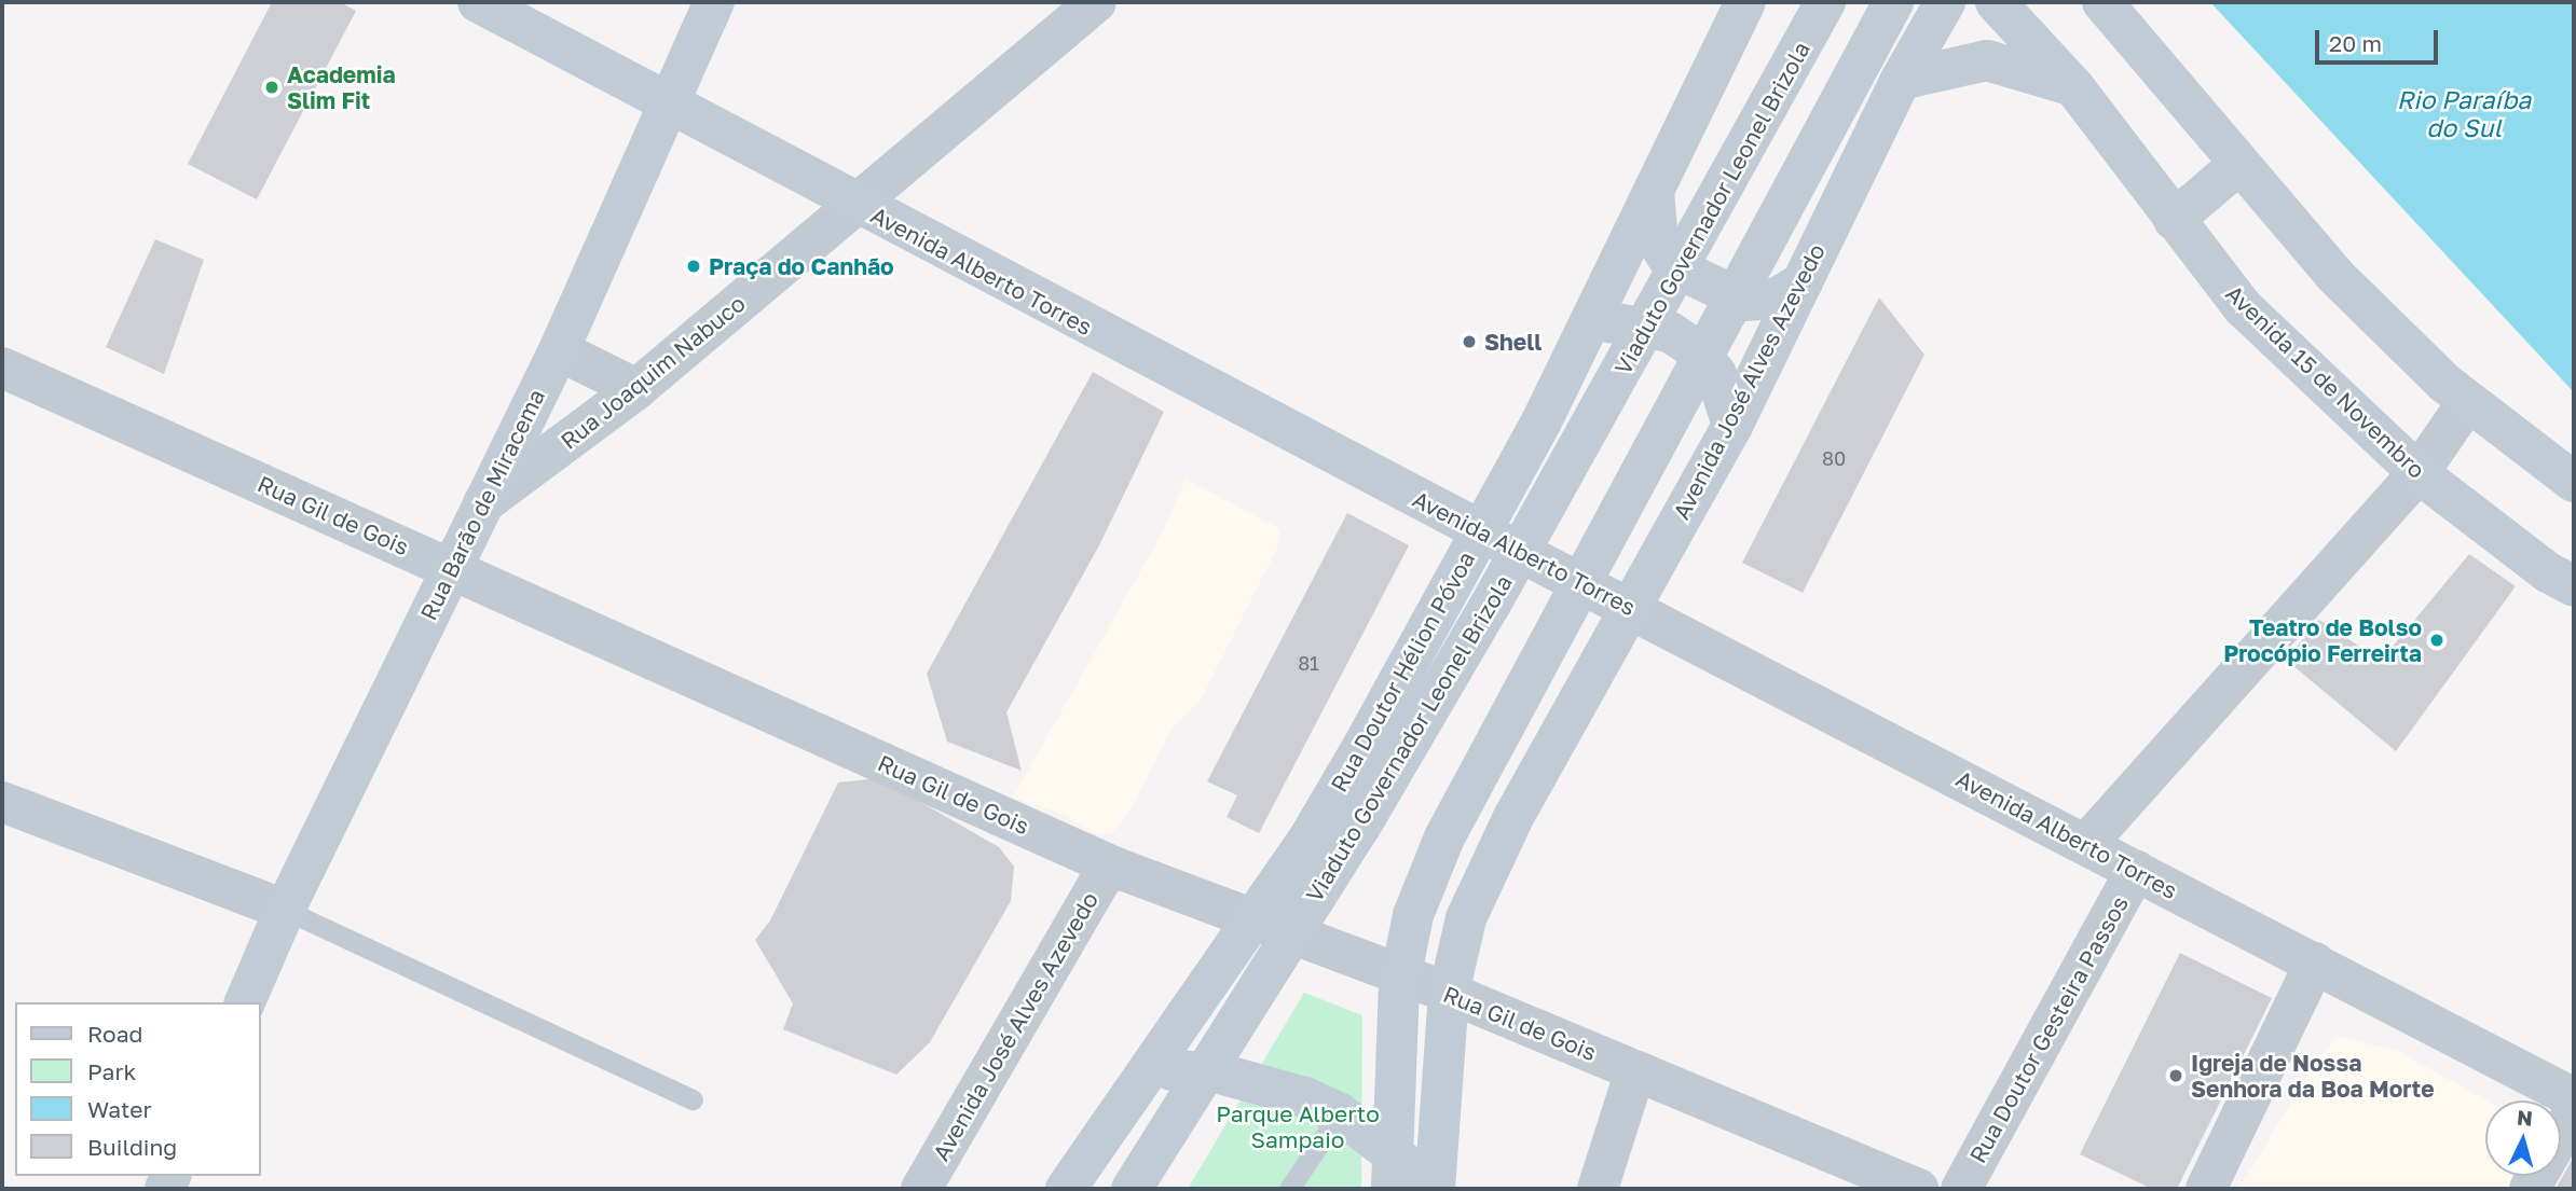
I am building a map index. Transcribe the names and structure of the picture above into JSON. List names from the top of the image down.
{
  "streets": {
    "main road": [
      "Viaduto Governador Leonel Brizola",
      "Avenida Alberto Torres",
      "Avenida José Alves Azevedo",
      "Avenida 15 de Novembro",
      "Rua Barão de Miracema",
      "Rua Doutor Hélion Póvoa"
    ],
    "street": ["Rua Joaquim Nabuco", "Rua Gil de Gois", "Rua Doutor Gesteira Passos"]
  },
  "crossings": [
    ["Avenida Alberto Torres", "Rua Joaquim Nabuco"],
    ["Avenida Alberto Torres", "Avenida José Alves Azevedo"],
    ["Avenida Alberto Torres", "Rua Barão de Miracema"],
    ["Avenida Alberto Torres", "Rua Doutor Hélion Póvoa"],
    ["Avenida Alberto Torres", "Rua Doutor Gesteira Passos"],
    ["Rua Joaquim Nabuco", "Rua Barão de Miracema"],
    ["Avenida José Alves Azevedo", "Rua Gil de Gois"],
    ["Rua Barão de Miracema", "Rua Gil de Gois"],
    ["Rua Gil de Gois", "Rua Doutor Hélion Póvoa"]
  ],
  "water": ["Rio Paraíba do Sul"],
  "parks": ["Parque Alberto Sampaio"],
  "places": [
    "Academia Slim Fit",
    "Praça do Canhão",
    "Shell",
    "Teatro de Bolso Procópio Ferreirta",
    "Igreja de Nossa Senhora da Boa Morte"
  ],
  "house_numbers": ["80", "81"],
  "legend": [
    "Road",
    "Park",
    "Water",
    "Building"
  ],
  "scale_bar": "20 m",
  "north": "top"
}
